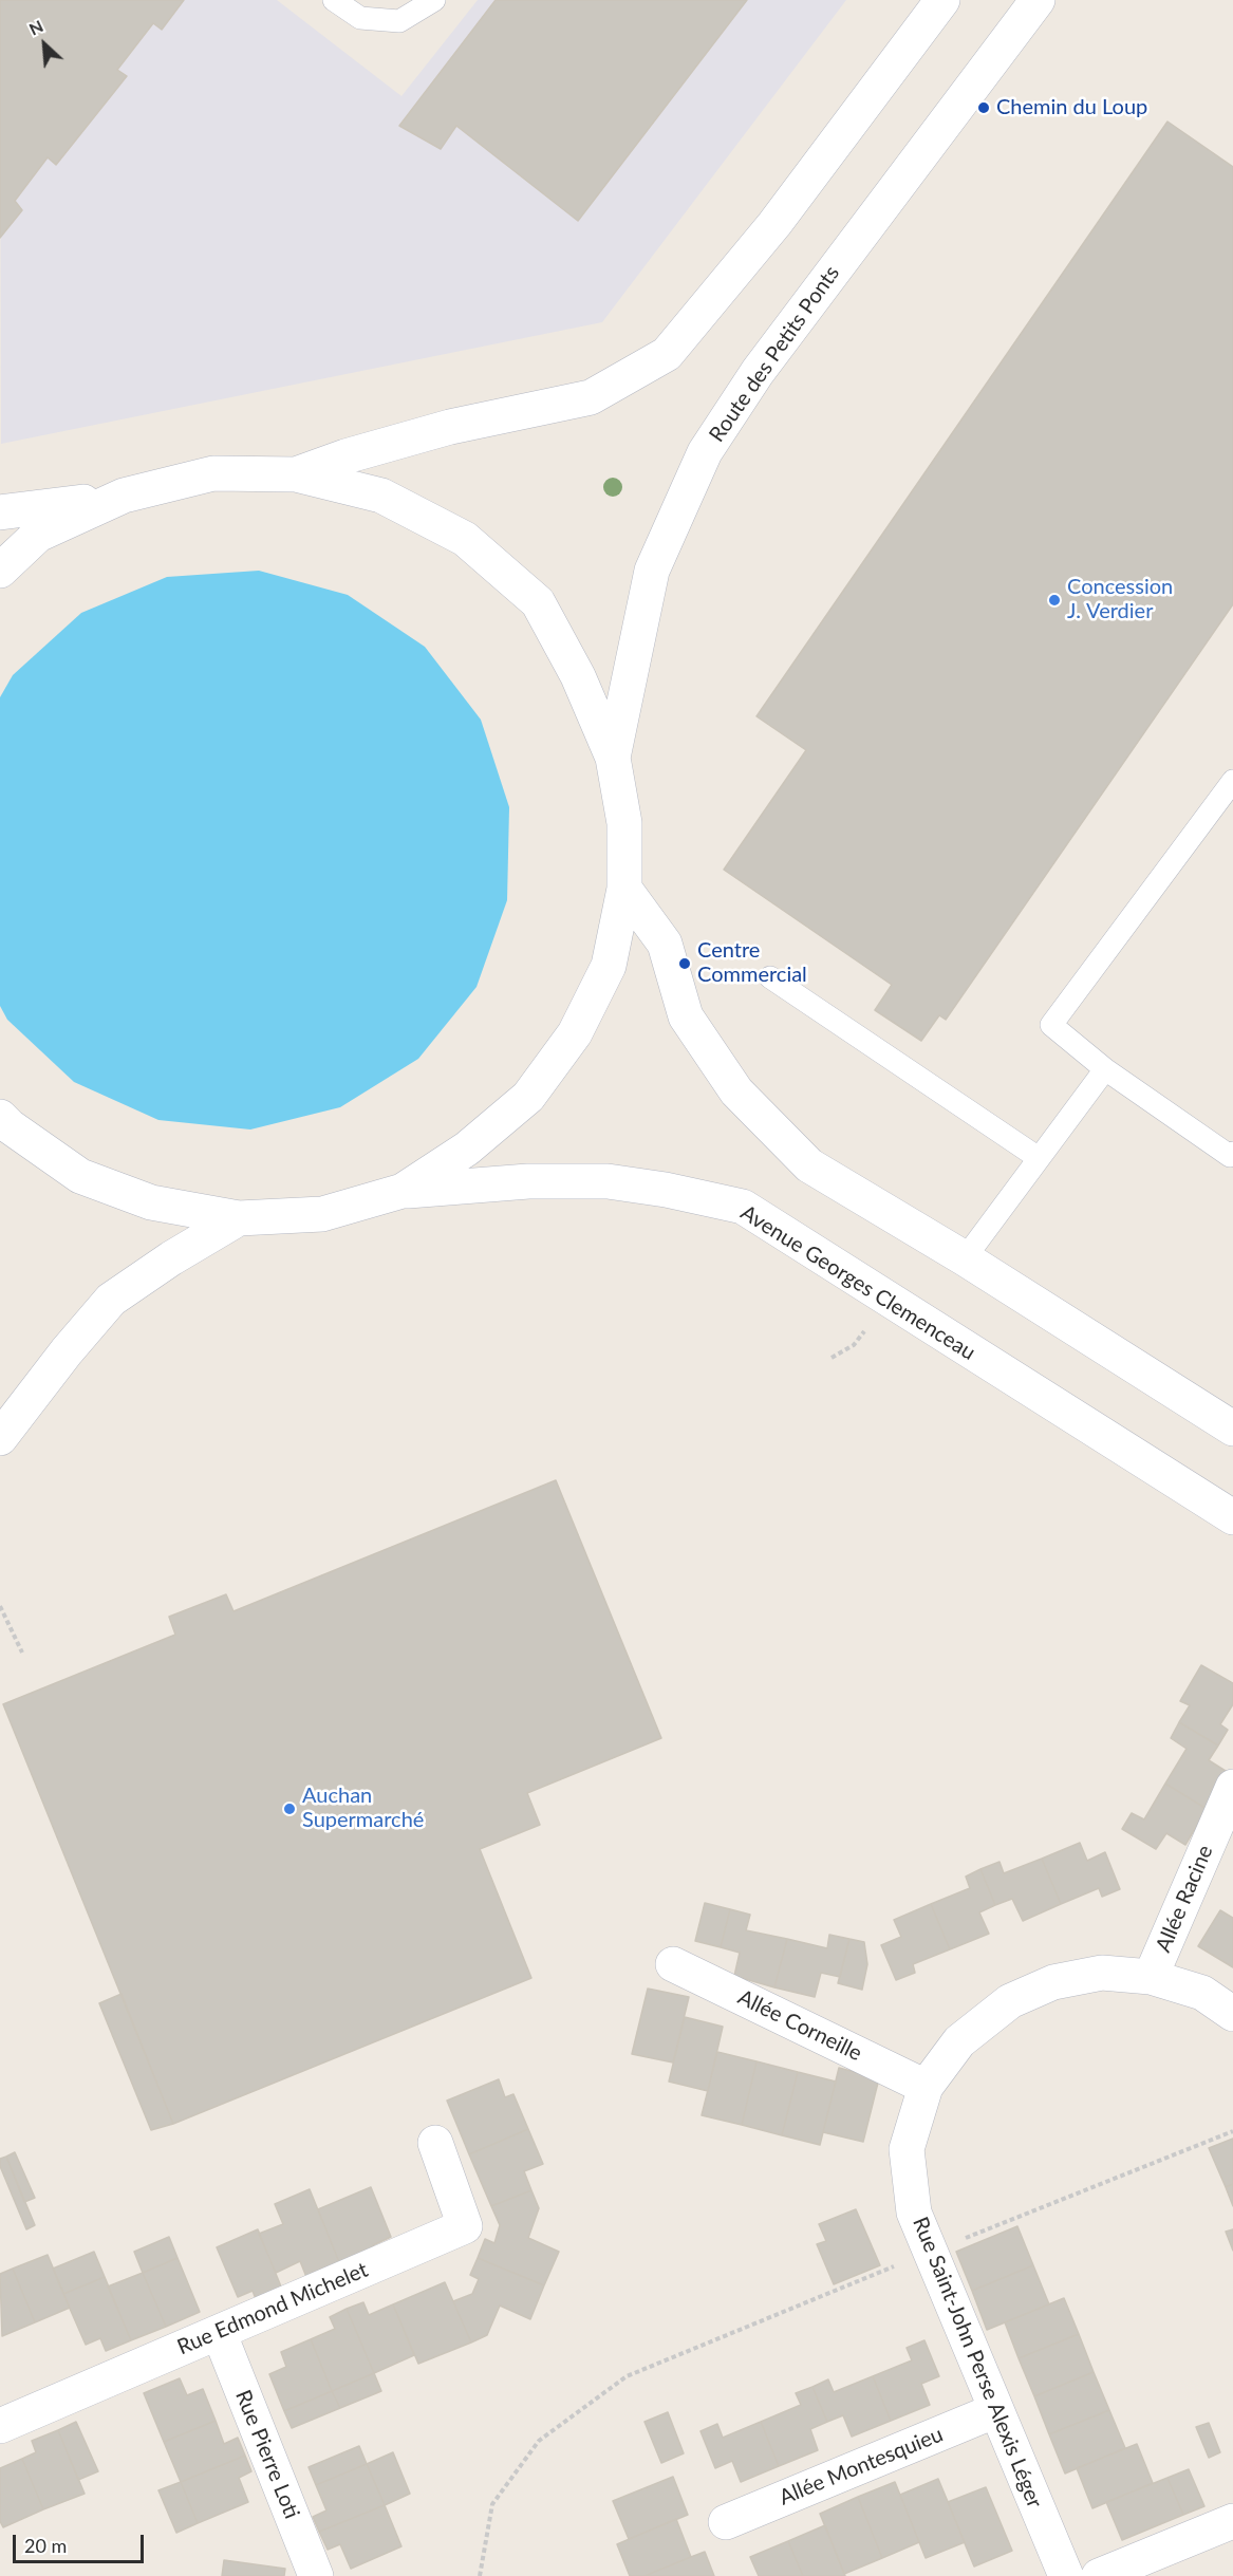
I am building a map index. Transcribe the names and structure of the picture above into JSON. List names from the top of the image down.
{
  "streets": {
    "main road": [
      "Route des Petits Ponts",
      "Avenue Georges Clemenceau",
      "Allée Racine",
      "Allée Corneille",
      "Rue Edmond Michelet",
      "Rue Saint-John Perse Alexis Léger",
      "Rue Pierre Loti",
      "Allée Montesquieu"
    ]
  },
  "crossings": [
    ["Allée Racine", "Rue Saint-John Perse Alexis Léger"],
    ["Allée Corneille", "Rue Saint-John Perse Alexis Léger"],
    ["Rue Edmond Michelet", "Rue Pierre Loti"],
    ["Rue Saint-John Perse Alexis Léger", "Allée Montesquieu"]
  ],
  "places": [
    "Chemin du Loup",
    "Concession J. Verdier",
    "Centre Commercial",
    "Auchan Supermarché"
  ],
  "scale_bar": "20 m",
  "north": "top left"
}
